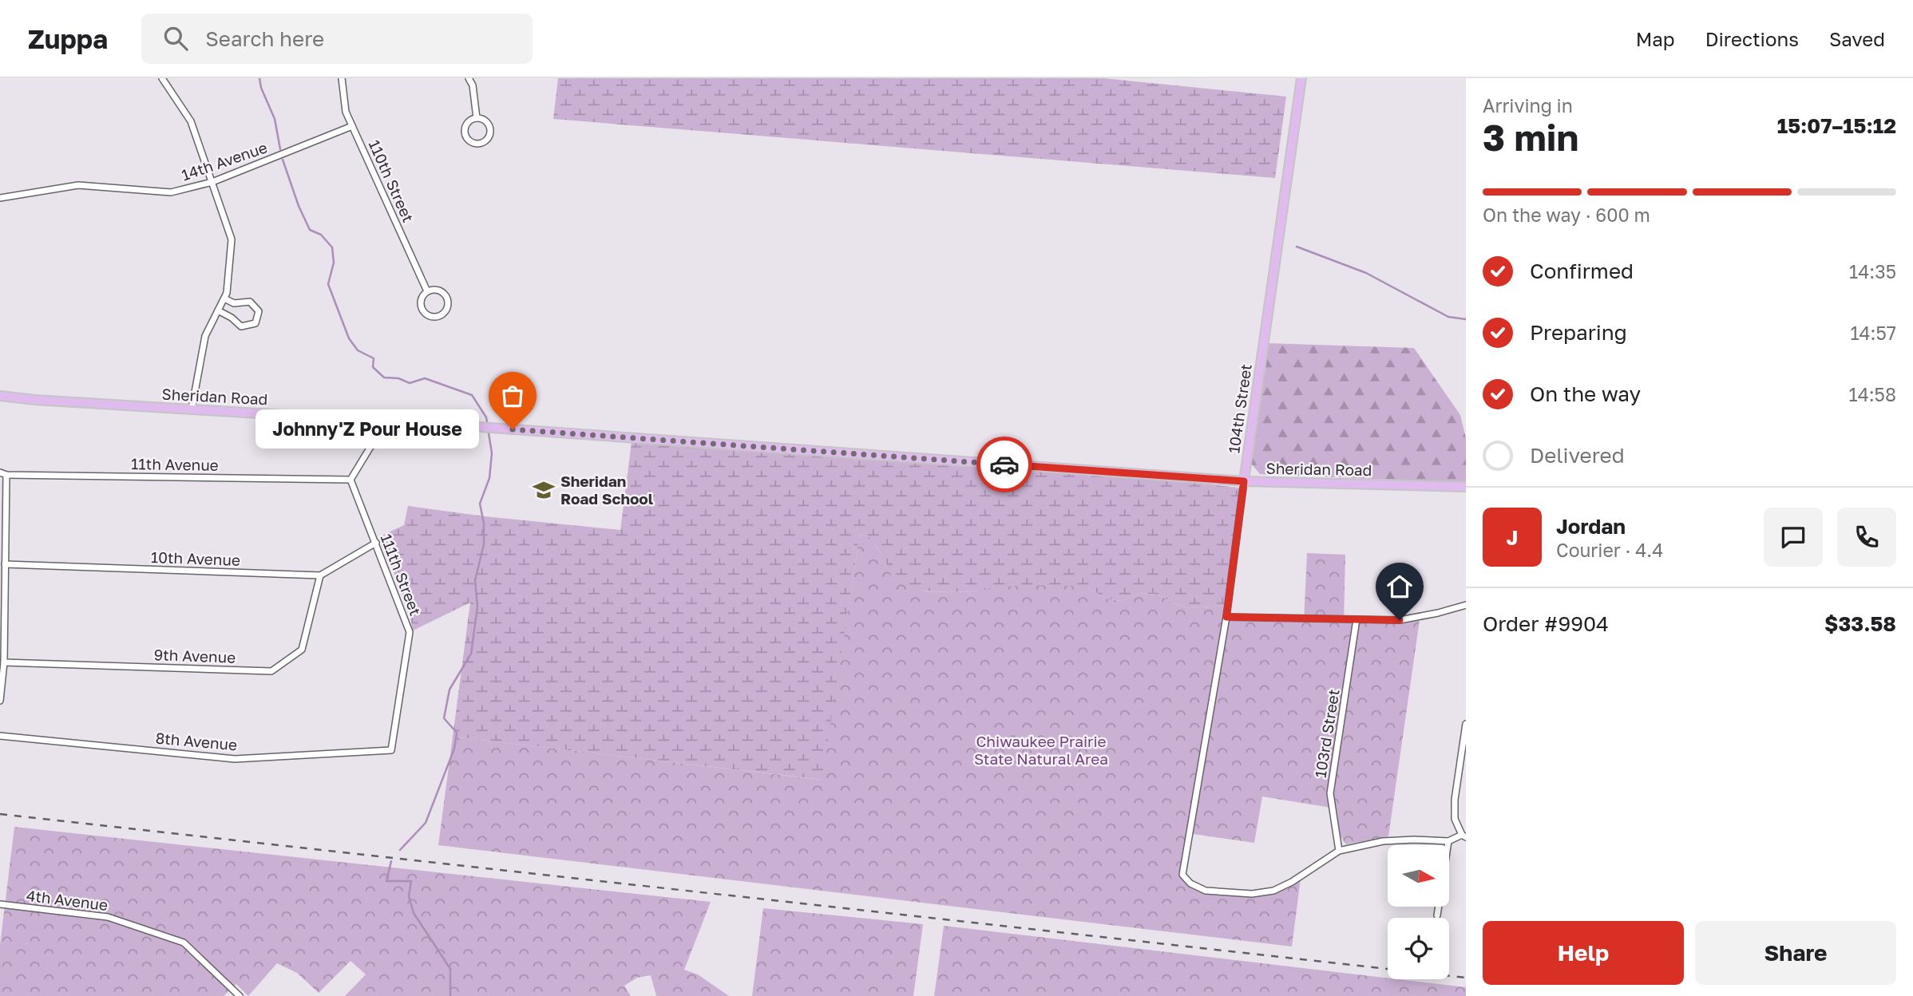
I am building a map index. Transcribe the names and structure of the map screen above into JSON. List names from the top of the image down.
{
  "streets": {
    "main road": ["Sheridan Road", "104th Street"],
    "street": [
      "14th Avenue",
      "110th Street",
      "11th Avenue",
      "10th Avenue",
      "111th Street",
      "9th Avenue",
      "103rd Street",
      "8th Avenue",
      "4th Avenue"
    ]
  },
  "crossings": [
    ["14th Avenue", "110th Street"],
    ["Sheridan Road", "104th Street"],
    ["104th Street", "103rd Street"],
    ["11th Avenue", "111th Street"],
    ["10th Avenue", "9th Avenue"],
    ["111th Street", "8th Avenue"]
  ],
  "parks": ["Chiwaukee Prairie State Natural Area"],
  "places": {
    "other": ["Johnny'Z Pour House"],
    "school or university": ["Sheridan Road School"]
  },
  "north": "right",
  "page": {
    "header": "Zuppa",
    "search": "Search here",
    "nav": ["Map", "Directions", "Saved"],
    "heading": ["3 min", "Arriving in", "15:07–15:12"],
    "panel": [
      "Jordan",
      "Courier · 4.4",
      "Order #9904",
      "$33.58"
    ],
    "bar": "On the way · 600 m",
    "list": [
      ["Confirmed", "14:35"],
      ["Preparing", "14:57"],
      ["On the way", "14:58"],
      "Delivered"
    ],
    "bubble": "Johnny'Z Pour House",
    "round": "J",
    "buttons": ["Help", "Share"]
  }
}
